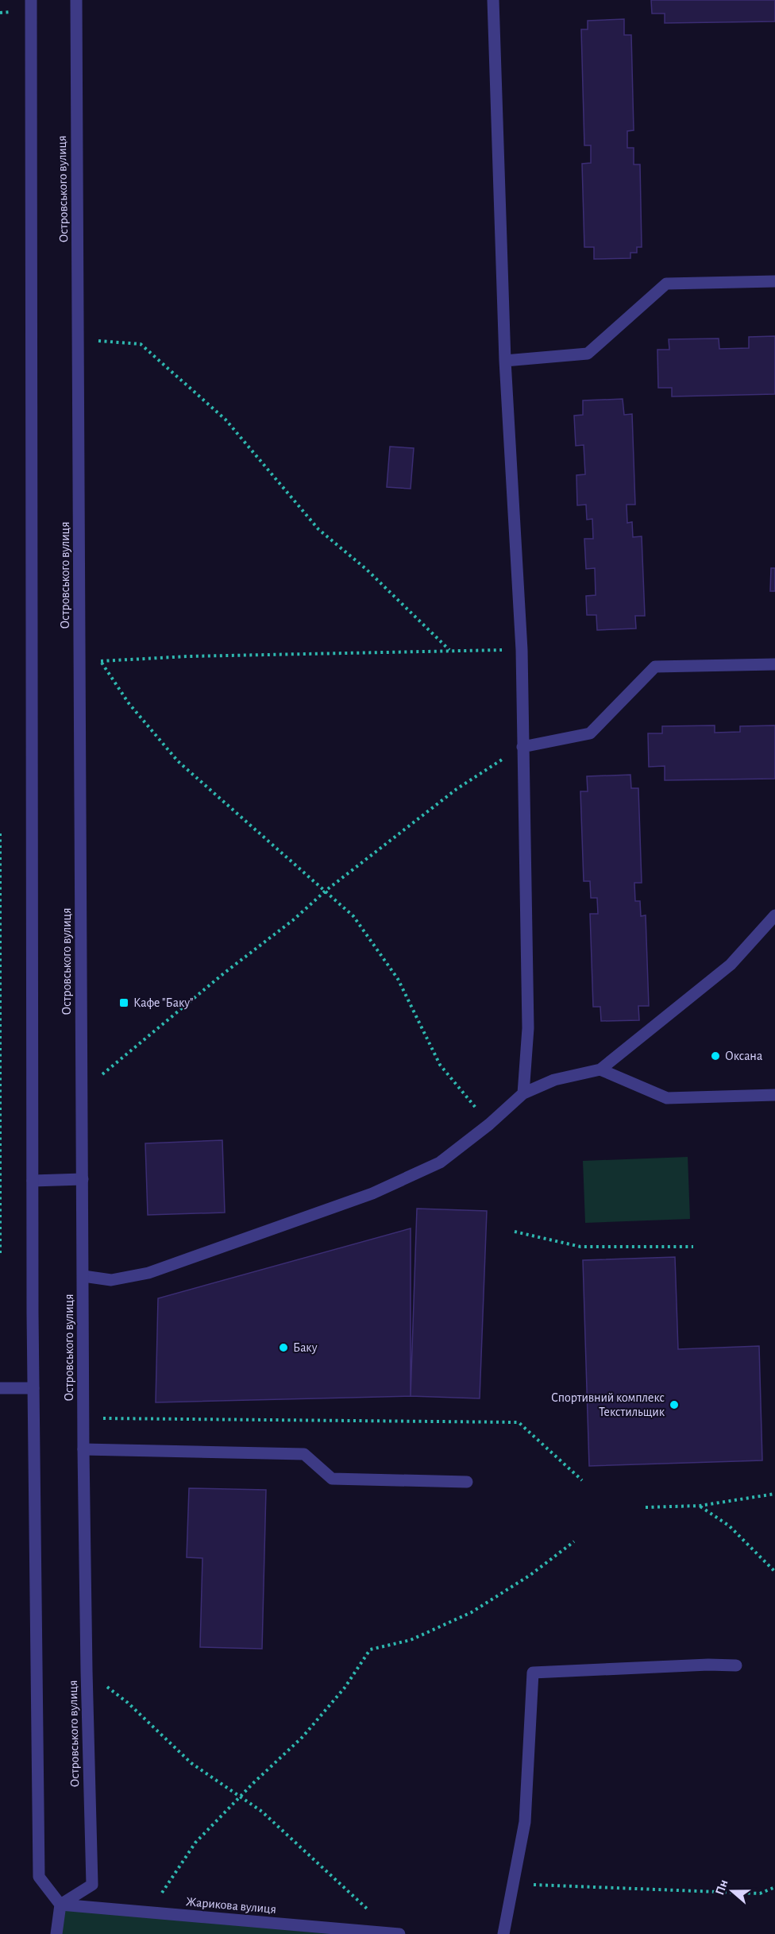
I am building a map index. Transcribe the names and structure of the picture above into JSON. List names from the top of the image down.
{
  "streets": {
    "street": ["Островського вулиця", "Жарикова вулиця"]
  },
  "crossings": [
    ["Островського вулиця", "Жарикова вулиця"]
  ],
  "places": {
    "transit": ["Кафе \"Баку\""],
    "other": ["Оксана", "Баку", "Спортивний комплекс Текстильщик"]
  },
  "north": "left"
}
